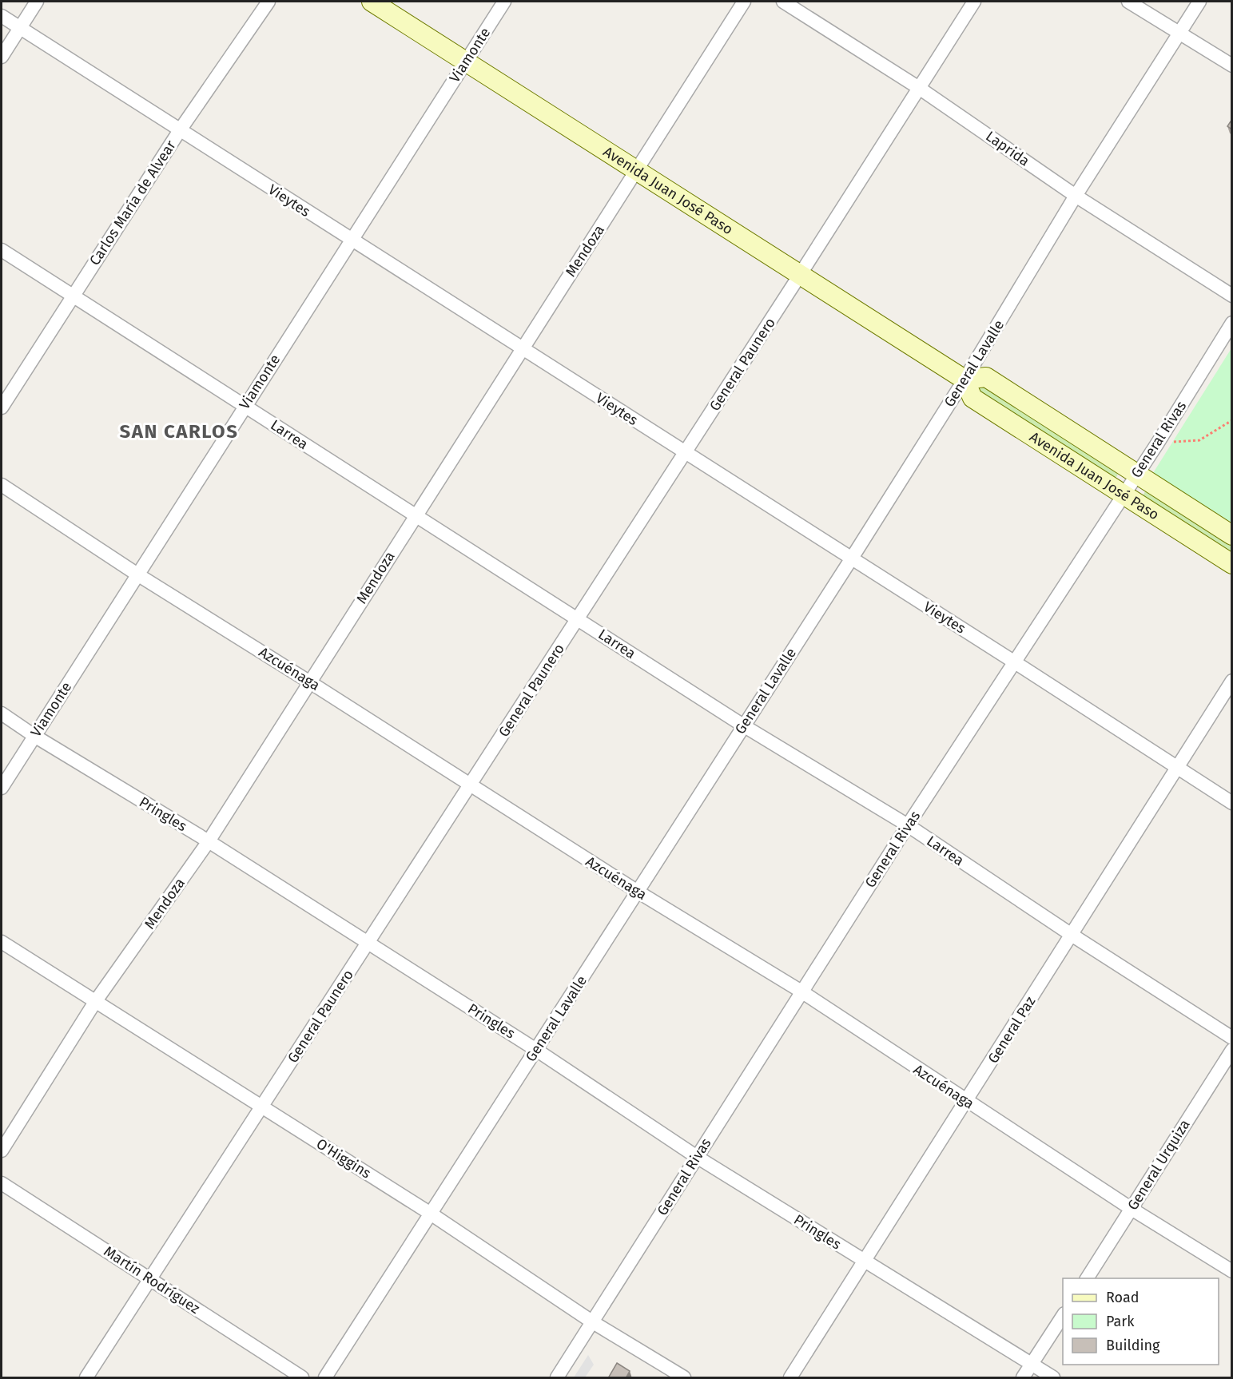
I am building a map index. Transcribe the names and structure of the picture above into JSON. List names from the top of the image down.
{
  "streets": {
    "main road": ["Avenida Juan José Paso"],
    "street": [
      "Viamonte",
      "Laprida",
      "Vieytes",
      "Carlos María de Alvear",
      "Mendoza",
      "General Lavalle",
      "General Paunero",
      "Larrea",
      "General Rivas",
      "Azcuénaga",
      "Pringles",
      "General Paz",
      "O'Higgins",
      "General Urquiza",
      "Martín Rodríguez"
    ]
  },
  "crossings": [
    ["Viamonte", "Avenida Juan José Paso"],
    ["Viamonte", "Vieytes"],
    ["Viamonte", "Larrea"],
    ["Viamonte", "Azcuénaga"],
    ["Viamonte", "Pringles"],
    ["Laprida", "General Lavalle"],
    ["Laprida", "General Paunero"],
    ["Avenida Juan José Paso", "Mendoza"],
    ["Avenida Juan José Paso", "General Lavalle"],
    ["Avenida Juan José Paso", "General Paunero"],
    ["Avenida Juan José Paso", "General Rivas"],
    ["Vieytes", "Carlos María de Alvear"],
    ["Vieytes", "Mendoza"],
    ["Vieytes", "General Lavalle"],
    ["Vieytes", "General Paunero"],
    ["Vieytes", "General Rivas"],
    ["Vieytes", "General Paz"],
    ["Carlos María de Alvear", "Larrea"],
    ["Mendoza", "Larrea"],
    ["Mendoza", "Azcuénaga"],
    ["Mendoza", "Pringles"],
    ["Mendoza", "O'Higgins"],
    ["General Lavalle", "Larrea"],
    ["General Lavalle", "Azcuénaga"],
    ["General Lavalle", "Pringles"],
    ["General Lavalle", "O'Higgins"],
    ["General Paunero", "Larrea"],
    ["General Paunero", "Azcuénaga"],
    ["General Paunero", "Pringles"],
    ["General Paunero", "O'Higgins"],
    ["General Paunero", "Martín Rodríguez"],
    ["Larrea", "General Rivas"],
    ["Larrea", "General Paz"],
    ["General Rivas", "Azcuénaga"],
    ["General Rivas", "Pringles"],
    ["General Rivas", "O'Higgins"],
    ["Azcuénaga", "General Paz"],
    ["Azcuénaga", "General Urquiza"],
    ["Pringles", "General Paz"]
  ],
  "districts": ["SAN CARLOS"],
  "legend": ["Road", "Park", "Building"]
}
